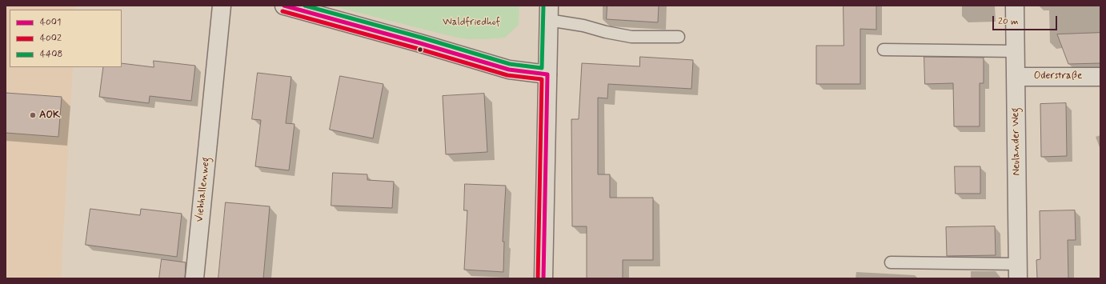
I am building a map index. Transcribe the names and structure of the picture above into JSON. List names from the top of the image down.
{
  "streets": {
    "street": ["Oderstraße", "Neulander Weg", "Viehhallenweg"]
  },
  "crossings": [
    ["Oderstraße", "Neulander Weg"]
  ],
  "parks": ["Waldfriedhof"],
  "places": ["AOK"],
  "lines": ["transit line 4001", "transit line 4408", "transit line 4002"],
  "legend": ["4001", "4002", "4408"],
  "scale_bar": "20 m"
}
